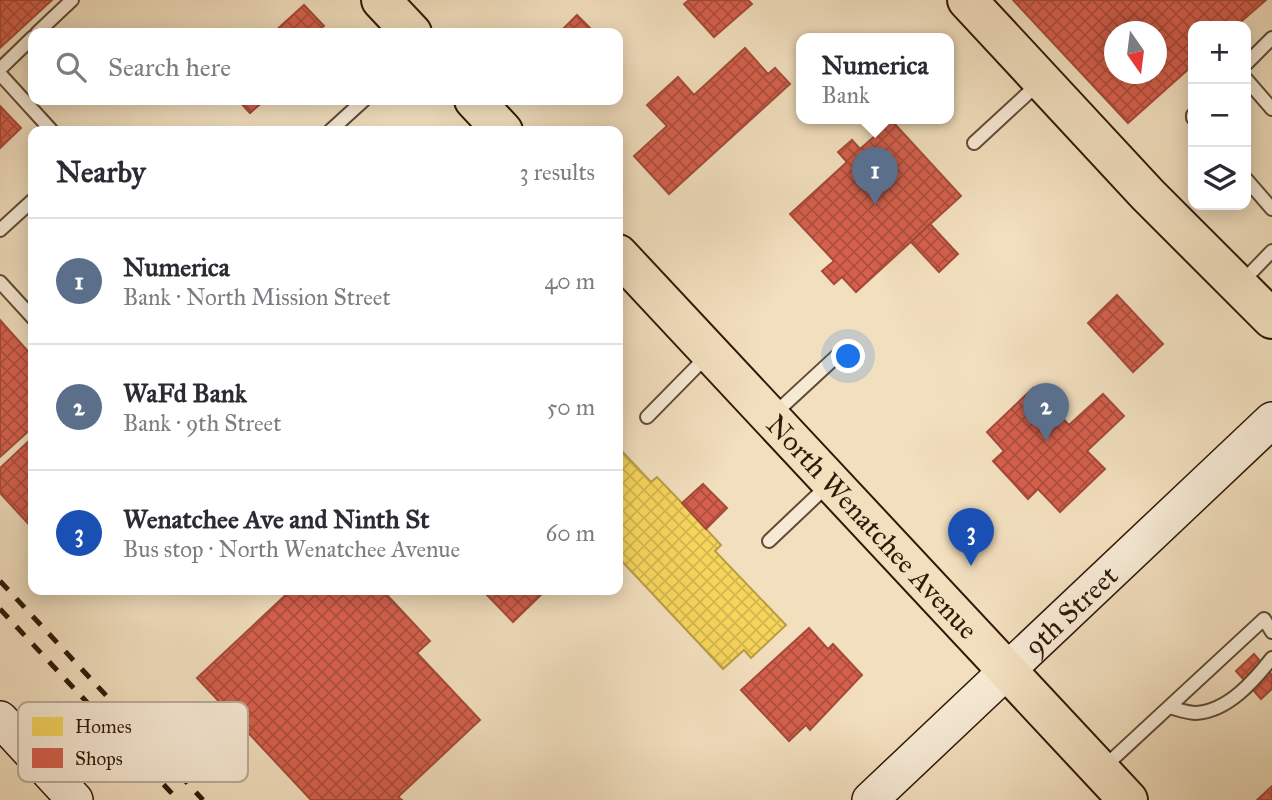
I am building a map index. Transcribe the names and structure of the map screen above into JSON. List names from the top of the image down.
{
  "streets": {
    "main road": ["North Wenatchee Avenue"],
    "street": ["9th Street"]
  },
  "crossings": [
    ["North Wenatchee Avenue", "9th Street"]
  ],
  "legend": ["Homes", "Shops"],
  "north": "bottom",
  "page": {
    "map_buttons": ["+", "−"],
    "search": "Search here",
    "popup": ["Numerica", "Bank"],
    "heading": ["Nearby", "3 results"],
    "pins": ["1", "2", "3"],
    "list": [
      {
        "mark": "1",
        "name": "Numerica",
        "note": "Bank · North Mission Street",
        "value": "40 m"
      },
      {
        "mark": "2",
        "name": "WaFd Bank",
        "note": "Bank · 9th Street",
        "value": "50 m"
      },
      {
        "mark": "3",
        "name": "Wenatchee Ave and Ninth St",
        "note": "Bus stop · North Wenatchee Avenue",
        "value": "60 m"
      }
    ]
  }
}
